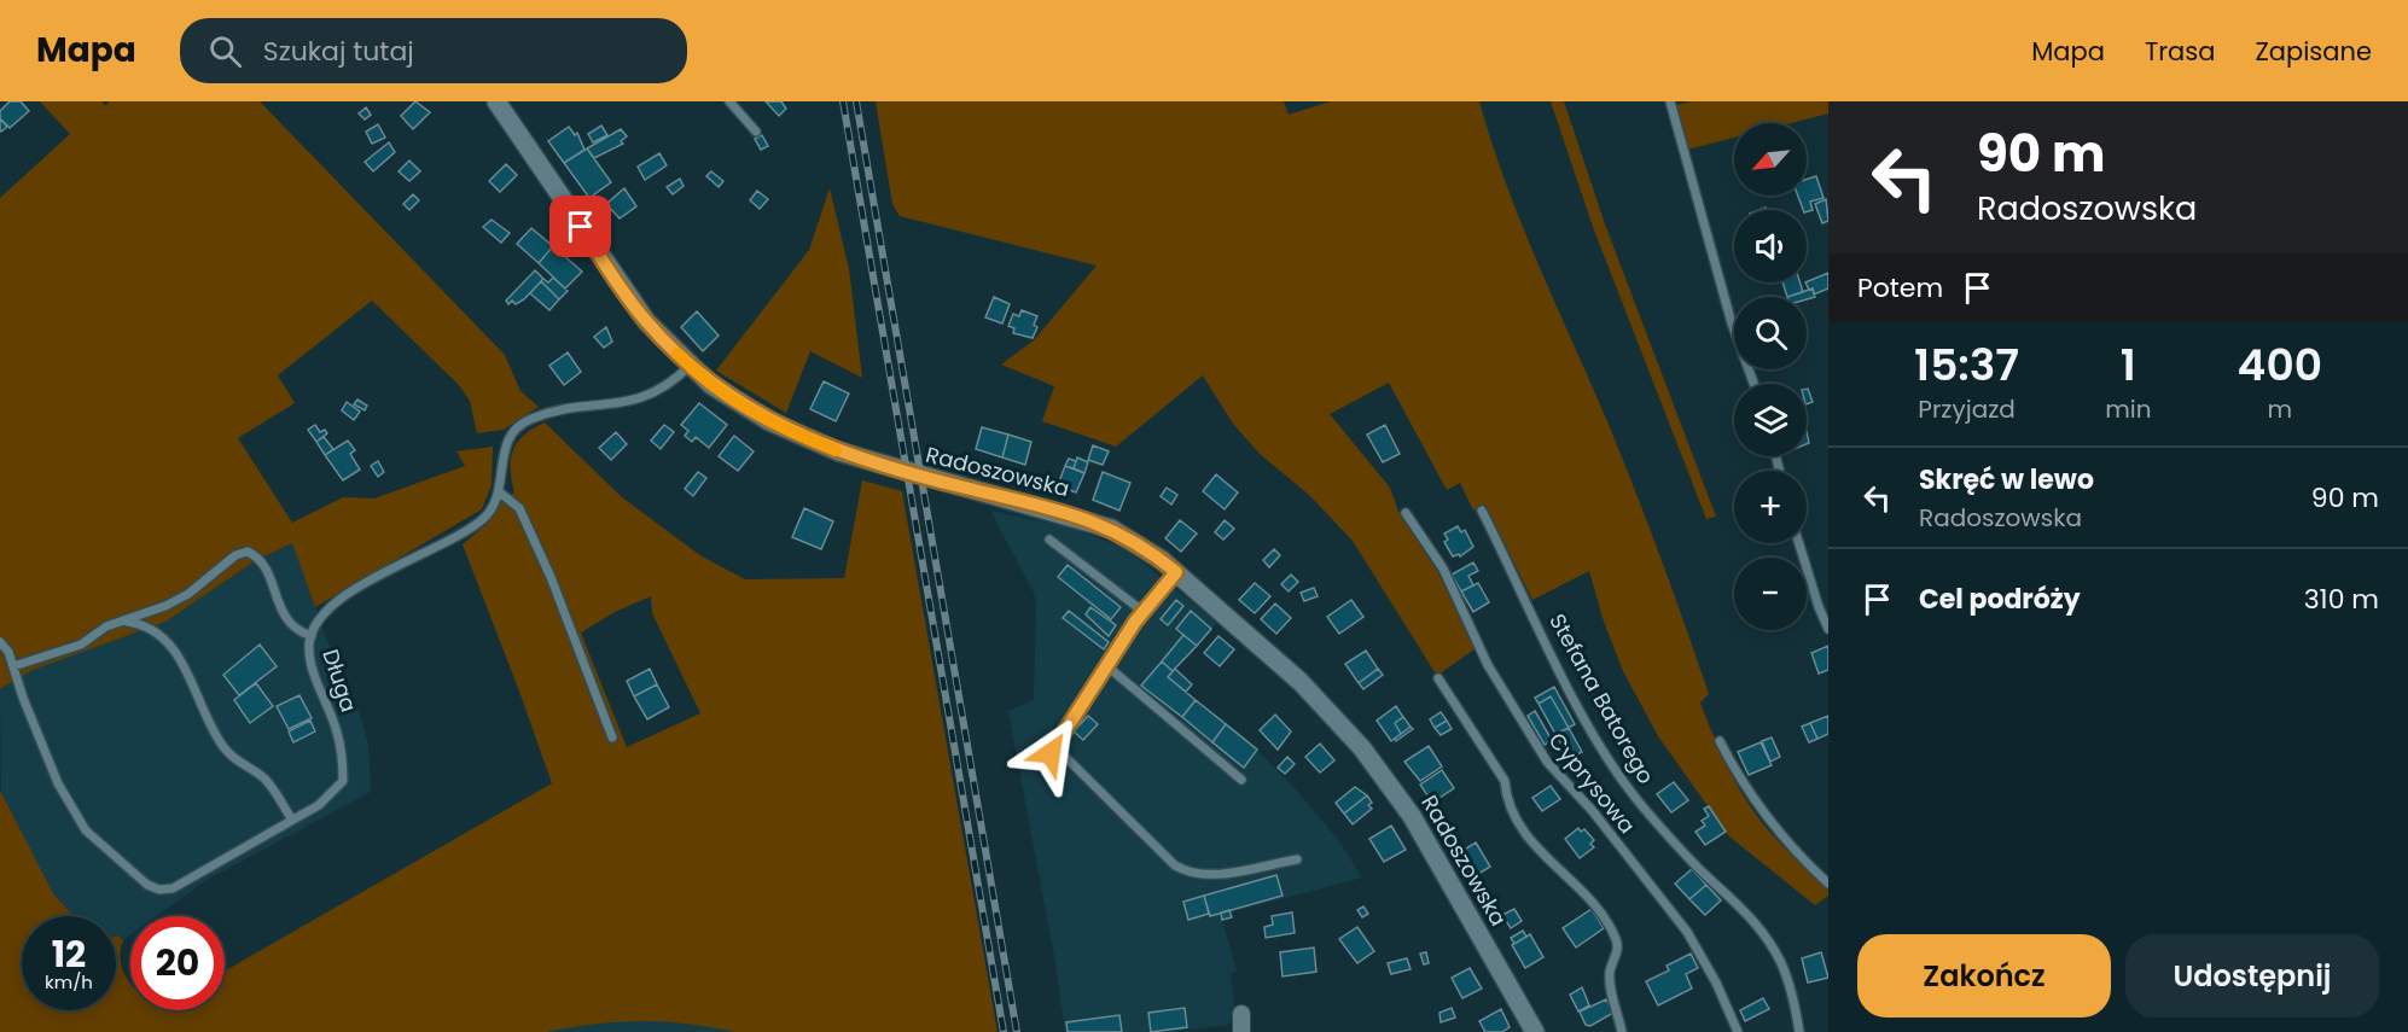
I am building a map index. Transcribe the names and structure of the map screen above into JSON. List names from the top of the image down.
{
  "streets": {
    "street": ["Radoszowska"],
    "lane": ["Długa", "Stefana Batorego", "Cyprysowa"]
  },
  "north": "bottom left",
  "page": {
    "header": "Mapa",
    "search": "Szukaj tutaj",
    "nav": ["Mapa", "Trasa", "Zapisane"],
    "turn": ["90 m", "Radoszowska"],
    "map_buttons": ["+", "−"],
    "then": "Potem",
    "eta": [
      "15:37",
      "Przyjazd",
      "1",
      "min",
      "400",
      "m"
    ],
    "list": [
      {
        "name": "Skręć w lewo",
        "note": "Radoszowska",
        "value": "90 m"
      },
      {
        "name": "Cel podróży",
        "value": "310 m"
      }
    ],
    "speed": "12 km/h",
    "limit": "20",
    "buttons": ["Zakończ", "Udostępnij"]
  }
}
